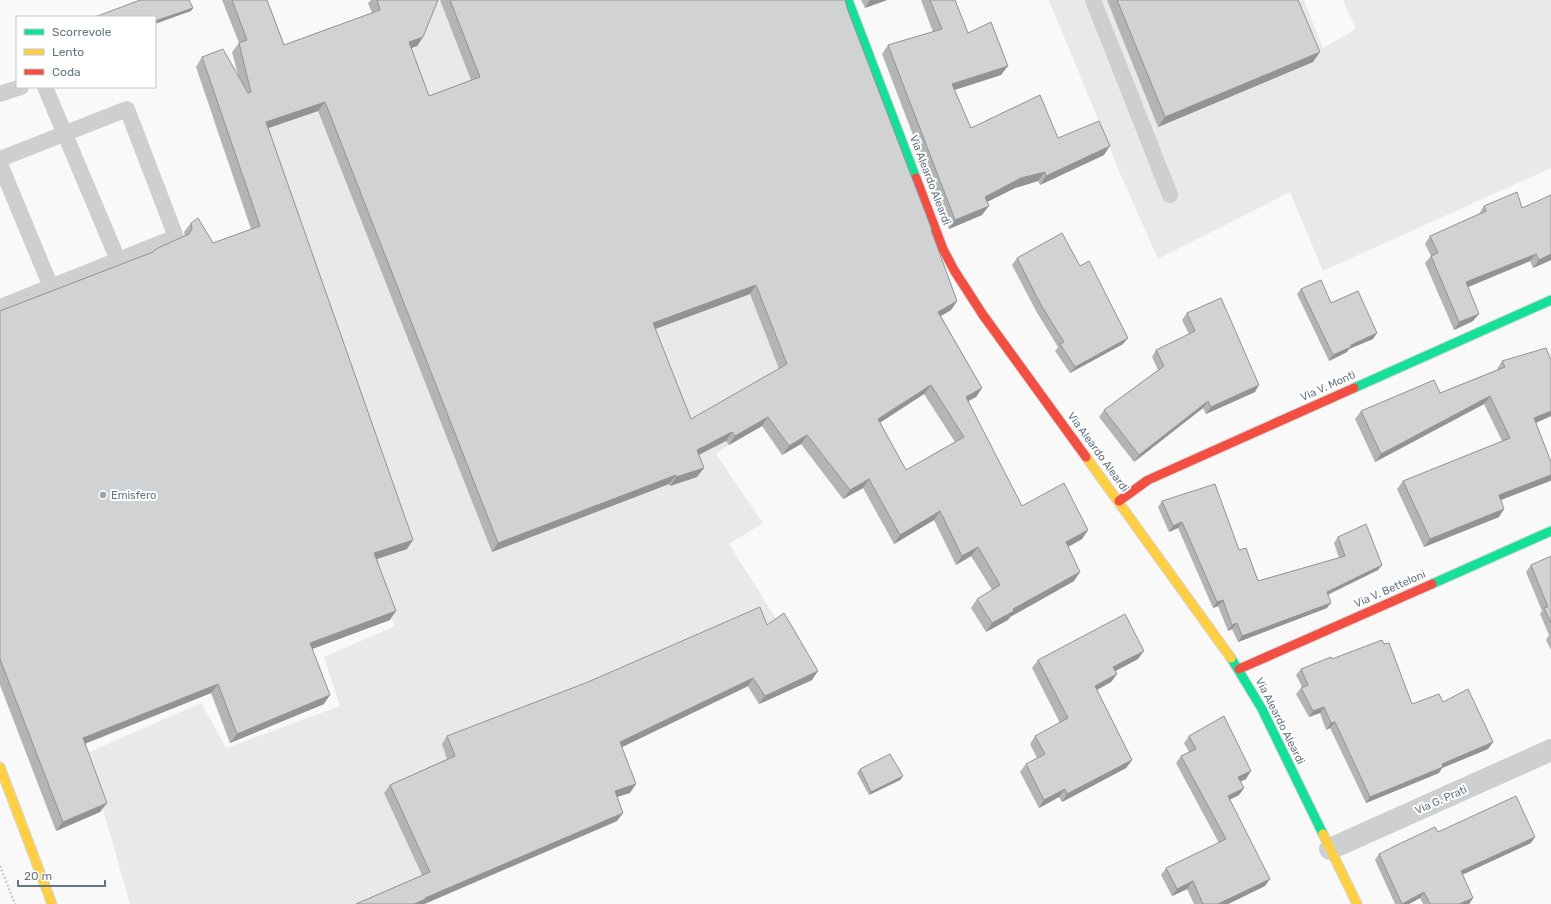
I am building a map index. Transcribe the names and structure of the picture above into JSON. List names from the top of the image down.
{
  "streets": {
    "street": [
      "Via Aleardo Aleardi",
      "Via V. Monti",
      "Via V. Betteloni",
      "Via G. Prati"
    ]
  },
  "crossings": [
    ["Via Aleardo Aleardi", "Via V. Monti"],
    ["Via Aleardo Aleardi", "Via V. Betteloni"],
    ["Via Aleardo Aleardi", "Via G. Prati"]
  ],
  "places": ["Emisfero"],
  "legend": ["Scorrevole", "Lento", "Coda"],
  "scale_bar": "20 m"
}
